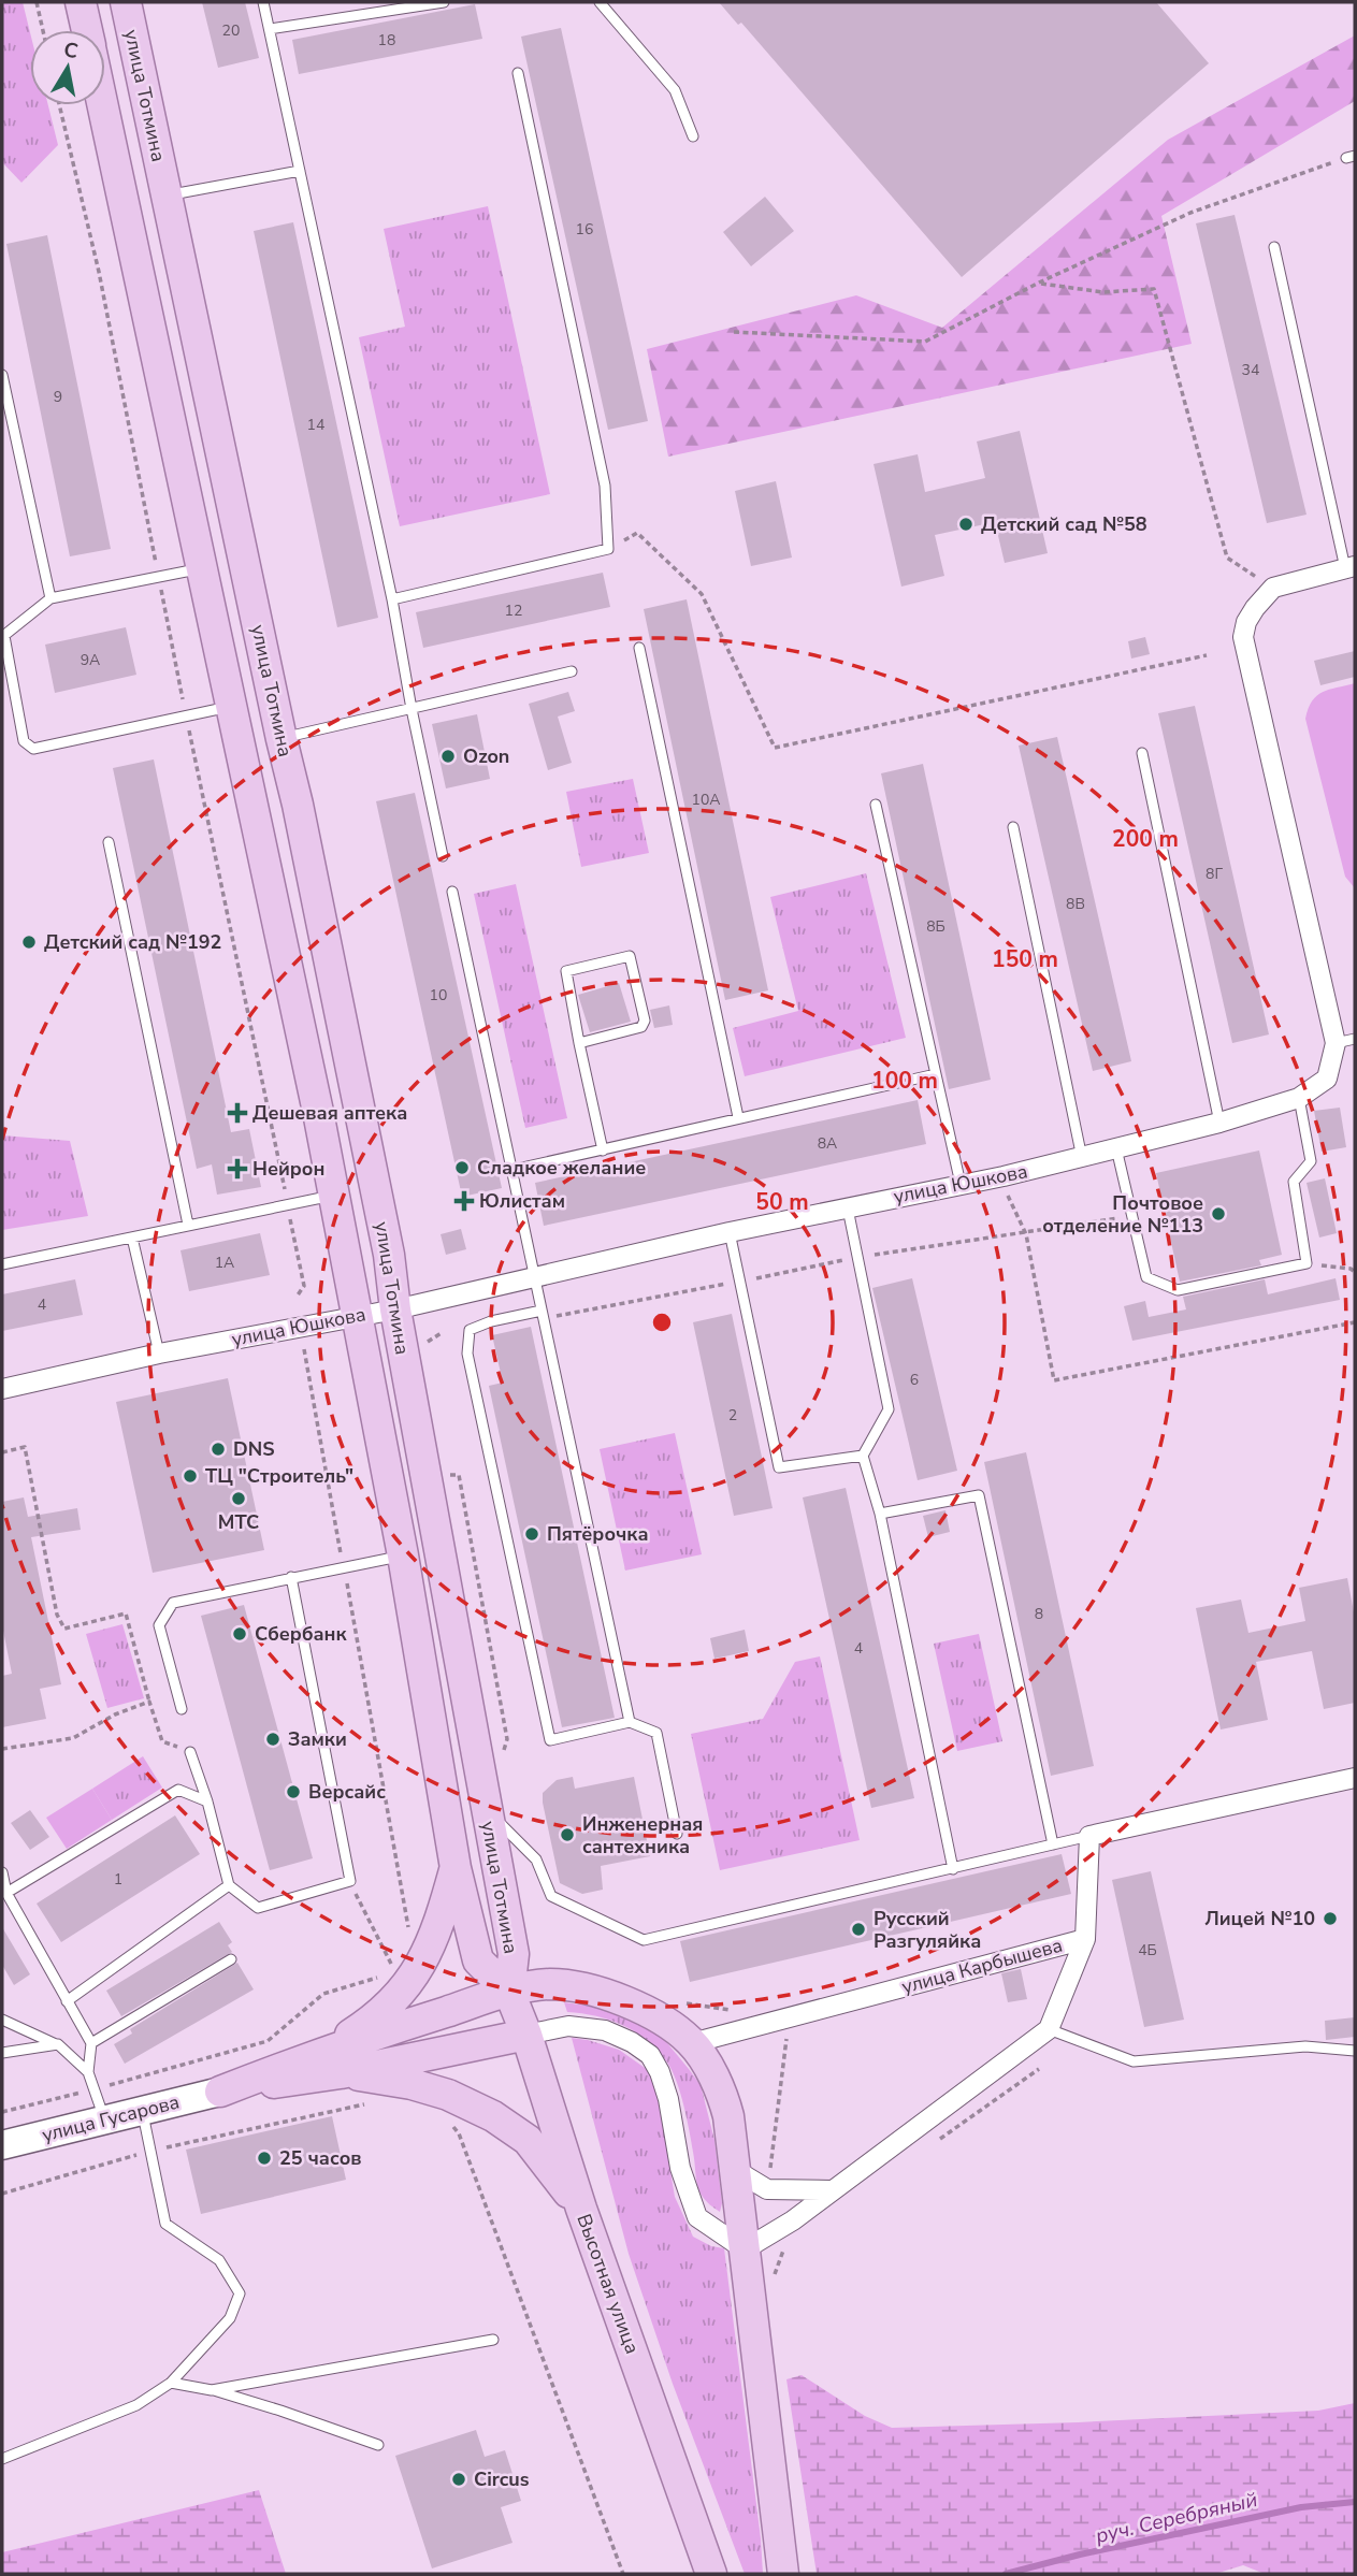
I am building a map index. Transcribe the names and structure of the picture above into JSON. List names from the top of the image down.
{
  "streets": {
    "main road": ["улица Тотмина", "улица Гусарова", "Высотная улица"],
    "street": ["улица Юшкова", "улица Карбышева"]
  },
  "crossings": [
    ["улица Тотмина", "улица Юшкова"],
    ["улица Тотмина", "Высотная улица"]
  ],
  "water": ["руч. Серебряный"],
  "places": {
    "other": [
      "Детский сад №58",
      "Ozon",
      "Детский сад №192",
      "Сладкое желание",
      "Почтовое отделение №113",
      "DNS",
      "ТЦ \"Строитель\"",
      "МТС",
      "Пятёрочка",
      "Сбербанк",
      "Замки",
      "Версайс",
      "Инженерная сантехника",
      "Лицей №10",
      "Русский Разгуляйка",
      "25 часов",
      "Circus"
    ],
    "health": ["Дешевая аптека", "Нейрон", "Юлистам"]
  },
  "house_numbers": [
    "20",
    "18",
    "16",
    "34",
    "9",
    "14",
    "12",
    "9А",
    "10А",
    "8Г",
    "8В",
    "8Б",
    "10",
    "8А",
    "1А",
    "4",
    "6",
    "2",
    "8",
    "4",
    "1",
    "4Б"
  ],
  "north": "top",
  "rings": [
    "200 m",
    "150 m",
    "100 m",
    "50 m"
  ]
}
